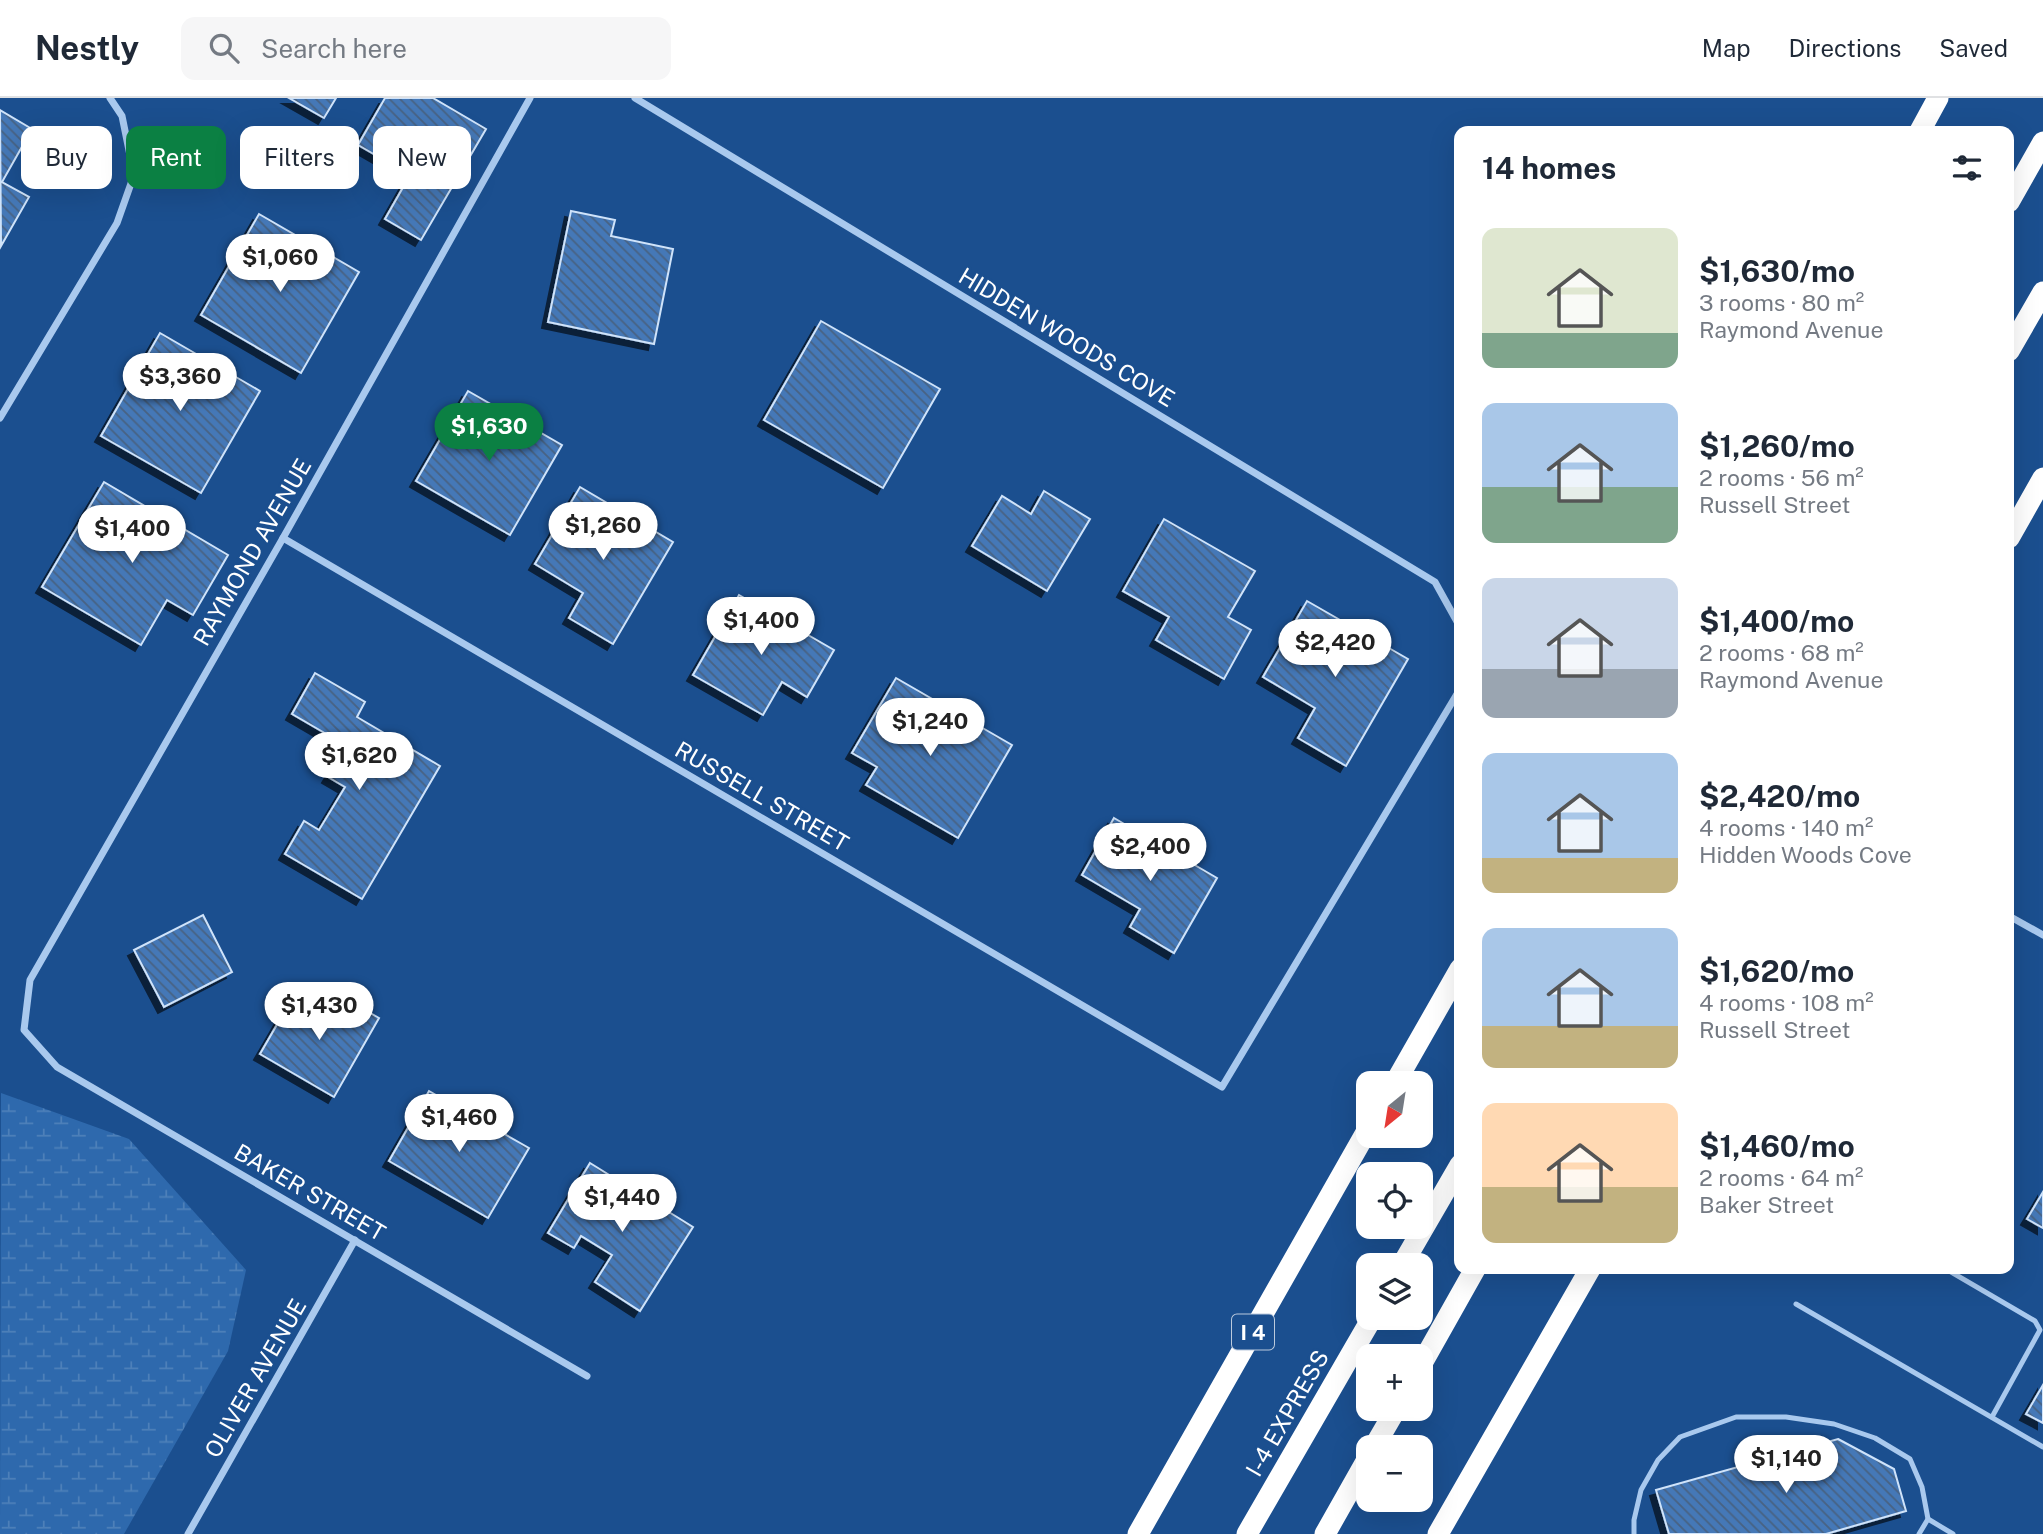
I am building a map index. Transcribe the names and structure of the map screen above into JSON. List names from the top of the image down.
{
  "streets": {
    "highway": ["I 4", "I-4 EXPRESS"],
    "street": [
      "HIDDEN WOODS COVE",
      "RAYMOND AVENUE",
      "RUSSELL STREET",
      "BAKER STREET",
      "OLIVER AVENUE"
    ]
  },
  "crossings": [
    ["RAYMOND AVENUE", "RUSSELL STREET"],
    ["RAYMOND AVENUE", "BAKER STREET"],
    ["BAKER STREET", "OLIVER AVENUE"]
  ],
  "north": "bottom left",
  "page": {
    "header": "Nestly",
    "search": "Search here",
    "nav": ["Map", "Directions", "Saved"],
    "chip": [
      "Buy",
      "Rent",
      "Filters",
      "New"
    ],
    "heading": "14 homes",
    "list": [
      {
        "name": "$1,630/mo",
        "note": "3 rooms · 80 m² · Raymond Avenue"
      },
      {
        "name": "$1,260/mo",
        "note": "2 rooms · 56 m² · Russell Street"
      },
      {
        "name": "$1,400/mo",
        "note": "2 rooms · 68 m² · Raymond Avenue"
      },
      {
        "name": "$2,420/mo",
        "note": "4 rooms · 140 m² · Hidden Woods Cove"
      },
      {
        "name": "$1,620/mo",
        "note": "4 rooms · 108 m² · Russell Street"
      },
      {
        "name": "$1,460/mo",
        "note": "2 rooms · 64 m² · Baker Street"
      }
    ],
    "price": [
      "$1,060",
      "$3,360",
      "$1,630",
      "$1,260",
      "$1,400",
      "$1,400",
      "$2,420",
      "$1,240",
      "$1,620",
      "$2,400",
      "$1,430",
      "$1,460",
      "$1,440",
      "$1,140"
    ],
    "map_buttons": ["+", "−"]
  }
}
